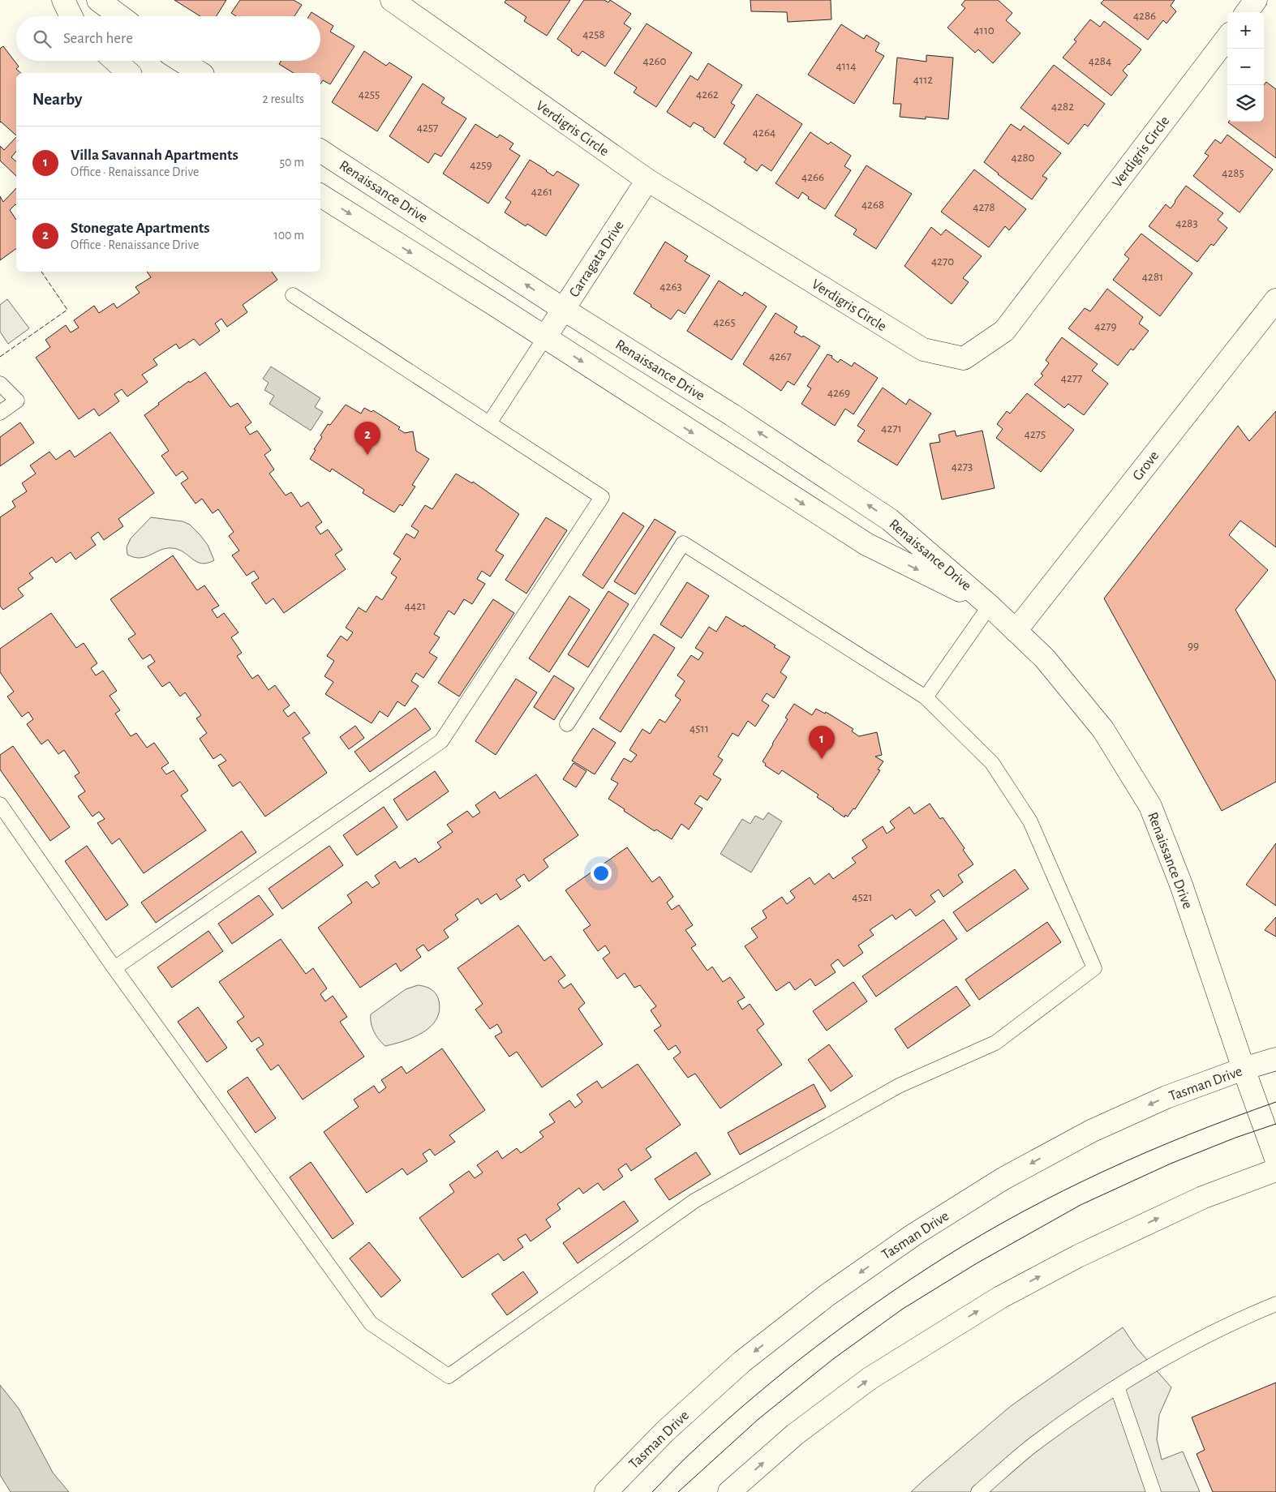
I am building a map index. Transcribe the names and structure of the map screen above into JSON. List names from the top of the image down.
{
  "streets": {
    "street": [
      "Verdigris Circle",
      "Renaissance Drive",
      "Carragata Drive",
      "Grove",
      "Tasman Drive"
    ]
  },
  "crossings": [
    ["Verdigris Circle", "Carragata Drive"],
    ["Renaissance Drive", "Carragata Drive"],
    ["Renaissance Drive", "Grove"],
    ["Renaissance Drive", "Tasman Drive"]
  ],
  "house_numbers": [
    "4286",
    "4110",
    "4258",
    "4260",
    "4284",
    "4114",
    "4112",
    "4255",
    "4262",
    "4282",
    "4257",
    "4264",
    "4280",
    "4259",
    "4285",
    "4266",
    "4261",
    "4268",
    "4278",
    "4283",
    "4270",
    "4281",
    "4263",
    "4265",
    "4279",
    "4267",
    "4277",
    "4269",
    "4271",
    "4275",
    "4273",
    "4421",
    "99",
    "4511",
    "4521"
  ],
  "page": {
    "map_buttons": ["+", "−"],
    "search": "Search here",
    "heading": ["Nearby", "2 results"],
    "list": [
      {
        "mark": "1",
        "name": "Villa Savannah Apartments",
        "note": "Office · Renaissance Drive",
        "value": "50 m"
      },
      {
        "mark": "2",
        "name": "Stonegate Apartments",
        "note": "Office · Renaissance Drive",
        "value": "100 m"
      }
    ],
    "pins": ["2", "1"]
  }
}
